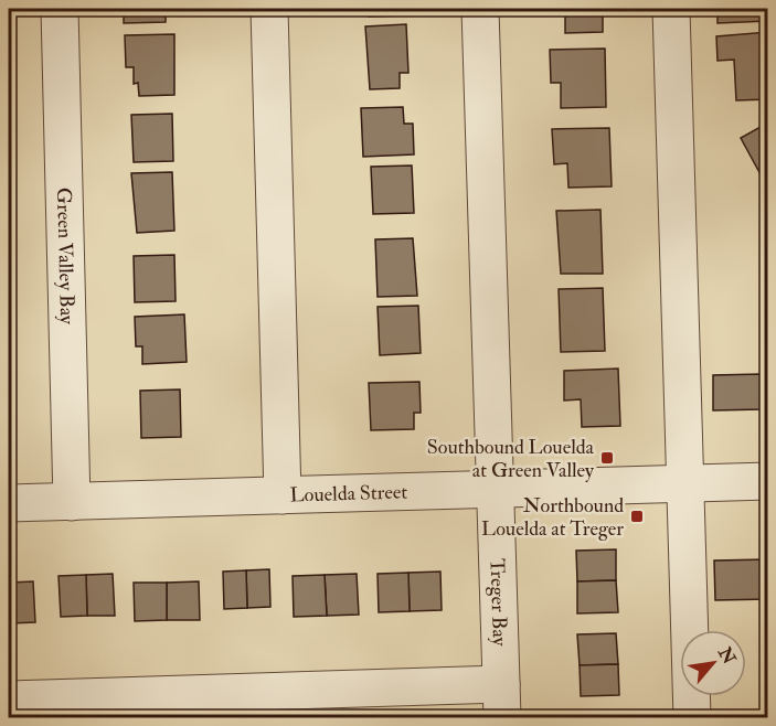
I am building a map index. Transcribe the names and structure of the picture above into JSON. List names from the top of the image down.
{
  "streets": {
    "street": ["Green Valley Bay", "Louelda Street", "Treger Bay"]
  },
  "crossings": [
    ["Green Valley Bay", "Louelda Street"],
    ["Louelda Street", "Treger Bay"]
  ],
  "places": {
    "transit": ["Southbound Louelda at Green Valley", "Northbound Louelda at Treger"]
  },
  "north": "top right"
}
